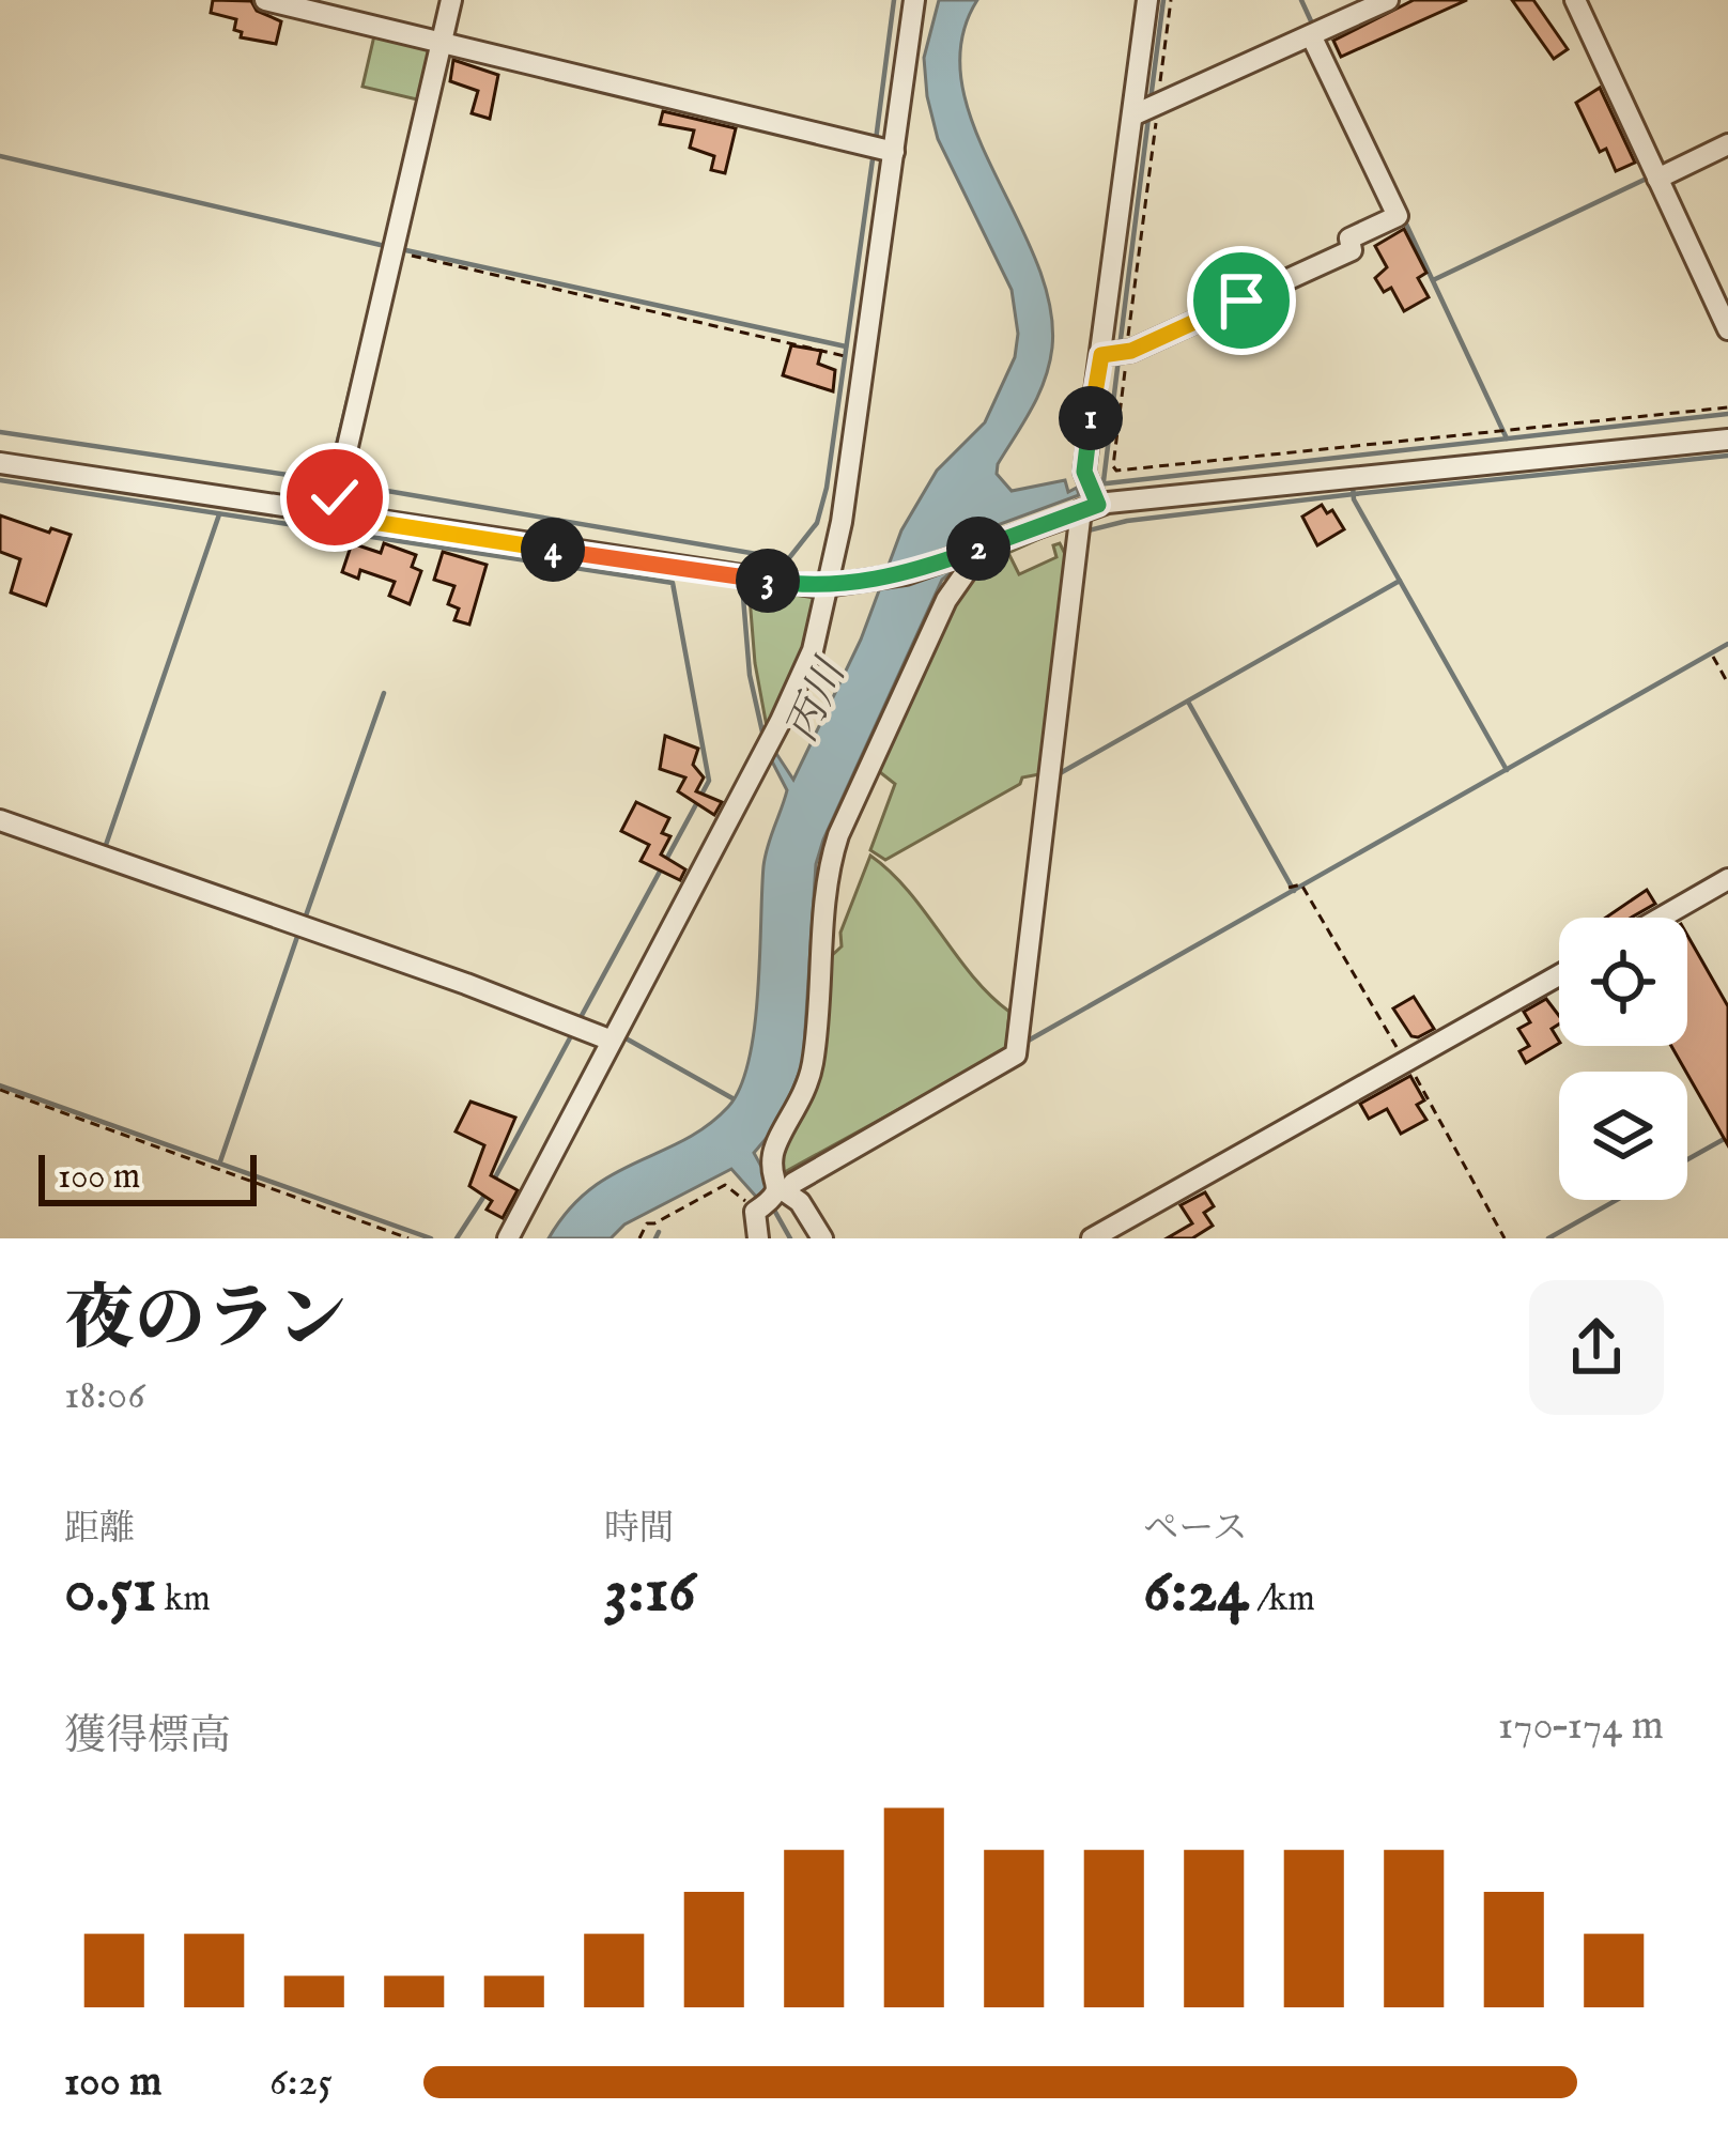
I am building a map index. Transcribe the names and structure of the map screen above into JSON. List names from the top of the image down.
{
  "water": ["丙川"],
  "scale_bar": "100 m",
  "page": {
    "pins": [
      "1",
      "2",
      "4",
      "3"
    ],
    "scale": "100 m",
    "heading": ["夜のラン", "18:06"],
    "stats": [
      ["距離", "0.51 km"],
      ["時間", "3:16"],
      ["ペース", "6:24 /km"]
    ],
    "chart": ["獲得標高", "170–174 m"],
    "list": [
      {
        "name": "100 m",
        "note": "6:25"
      }
    ]
  }
}
